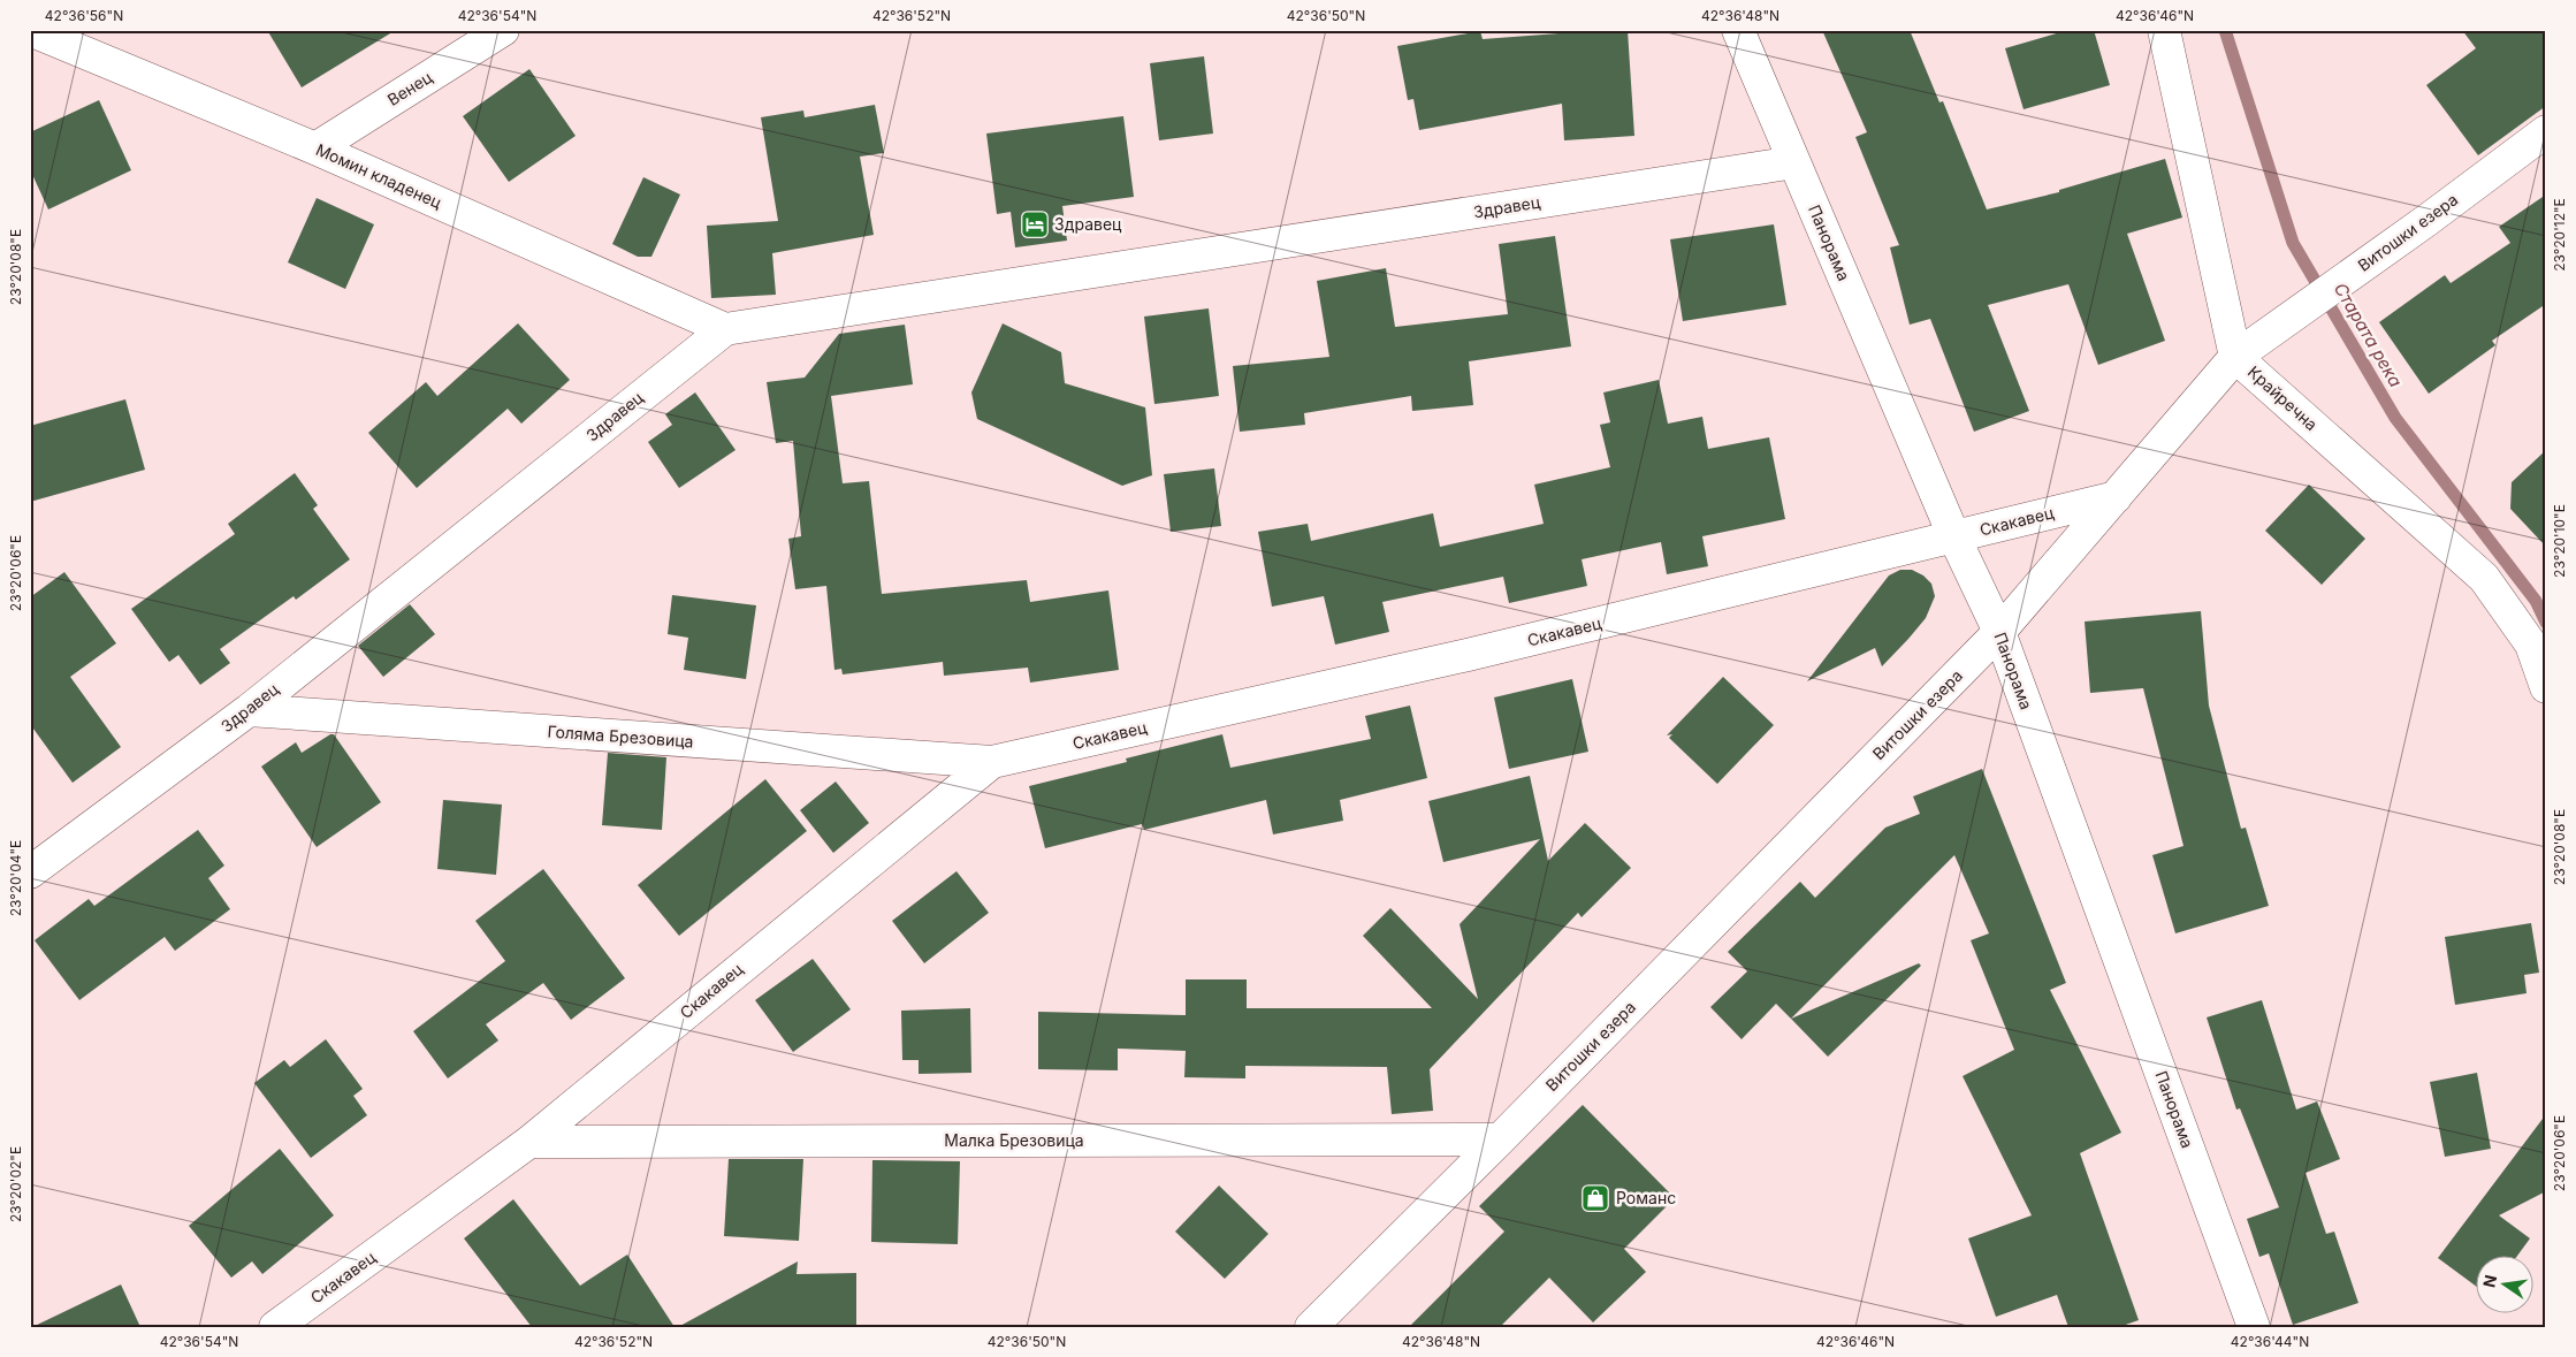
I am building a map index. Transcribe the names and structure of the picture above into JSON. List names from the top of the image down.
{
  "streets": {
    "street": [
      "Венец",
      "Момин кладенец",
      "Здравец",
      "Витошки езера",
      "Панорама",
      "Крайречна",
      "Скакавец",
      "Голяма Брезовица",
      "Малка Брезовица"
    ]
  },
  "crossings": [
    ["Венец", "Момин кладенец"],
    ["Момин кладенец", "Здравец"],
    ["Здравец", "Панорама"],
    ["Здравец", "Голяма Брезовица"],
    ["Витошки езера", "Панорама"],
    ["Витошки езера", "Крайречна"],
    ["Витошки езера", "Скакавец"],
    ["Витошки езера", "Малка Брезовица"],
    ["Панорама", "Скакавец"],
    ["Скакавец", "Голяма Брезовица"],
    ["Скакавец", "Малка Брезовица"]
  ],
  "water": ["Старата река"],
  "places": {
    "hotel": ["Здравец"],
    "shop": ["Романс"]
  },
  "north": "left",
  "coordinates": [
    "42°36'56\"N",
    "42°36'54\"N",
    "42°36'52\"N",
    "42°36'50\"N",
    "42°36'48\"N",
    "42°36'46\"N",
    "23°20'12\"E",
    "23°20'08\"E",
    "23°20'10\"E",
    "23°20'06\"E",
    "23°20'04\"E",
    "23°20'02\"E",
    "42°36'44\"N"
  ]
}
